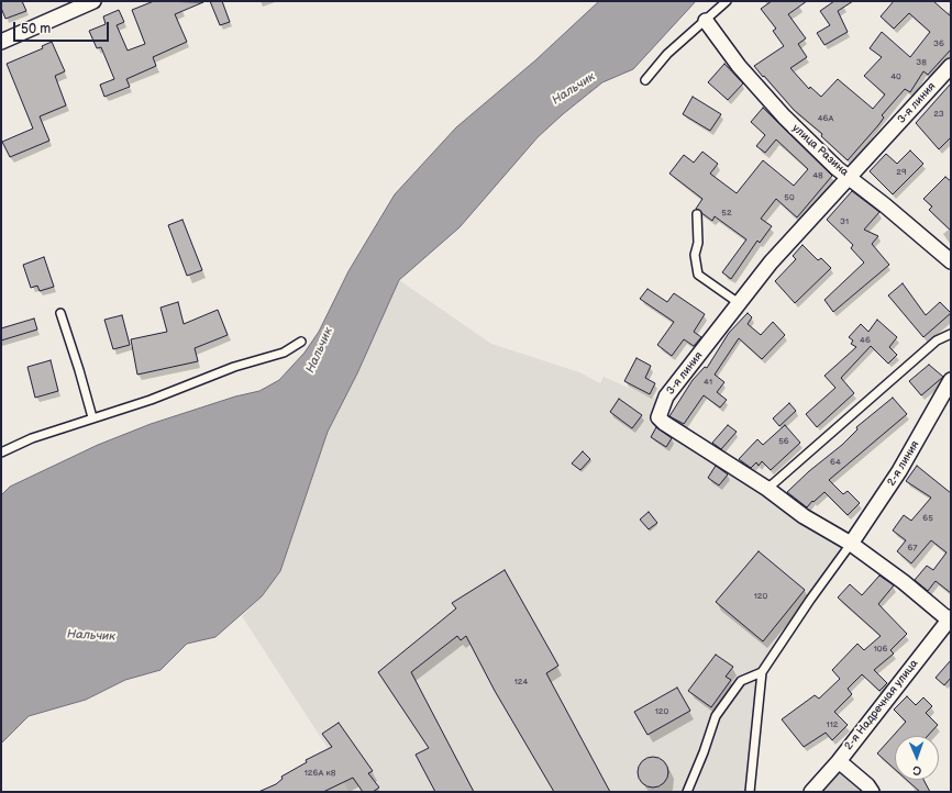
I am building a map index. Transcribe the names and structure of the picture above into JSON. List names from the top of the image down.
{
  "streets": {
    "street": [
      "3-я линия",
      "улица Разина",
      "2-я линия",
      "2-я Надречная улица"
    ]
  },
  "crossings": [
    ["3-я линия", "улица Разина"],
    ["3-я линия", "2-я линия"],
    ["3-я линия", "2-я Надречная улица"]
  ],
  "water": ["Нальчик"],
  "house_numbers": [
    "36",
    "38",
    "40",
    "23",
    "46А",
    "29",
    "48",
    "50",
    "52",
    "31",
    "46",
    "41",
    "56",
    "64",
    "65",
    "67",
    "120",
    "106",
    "124",
    "120",
    "112",
    "126А к8"
  ],
  "scale_bar": "50 m",
  "north": "bottom"
}
